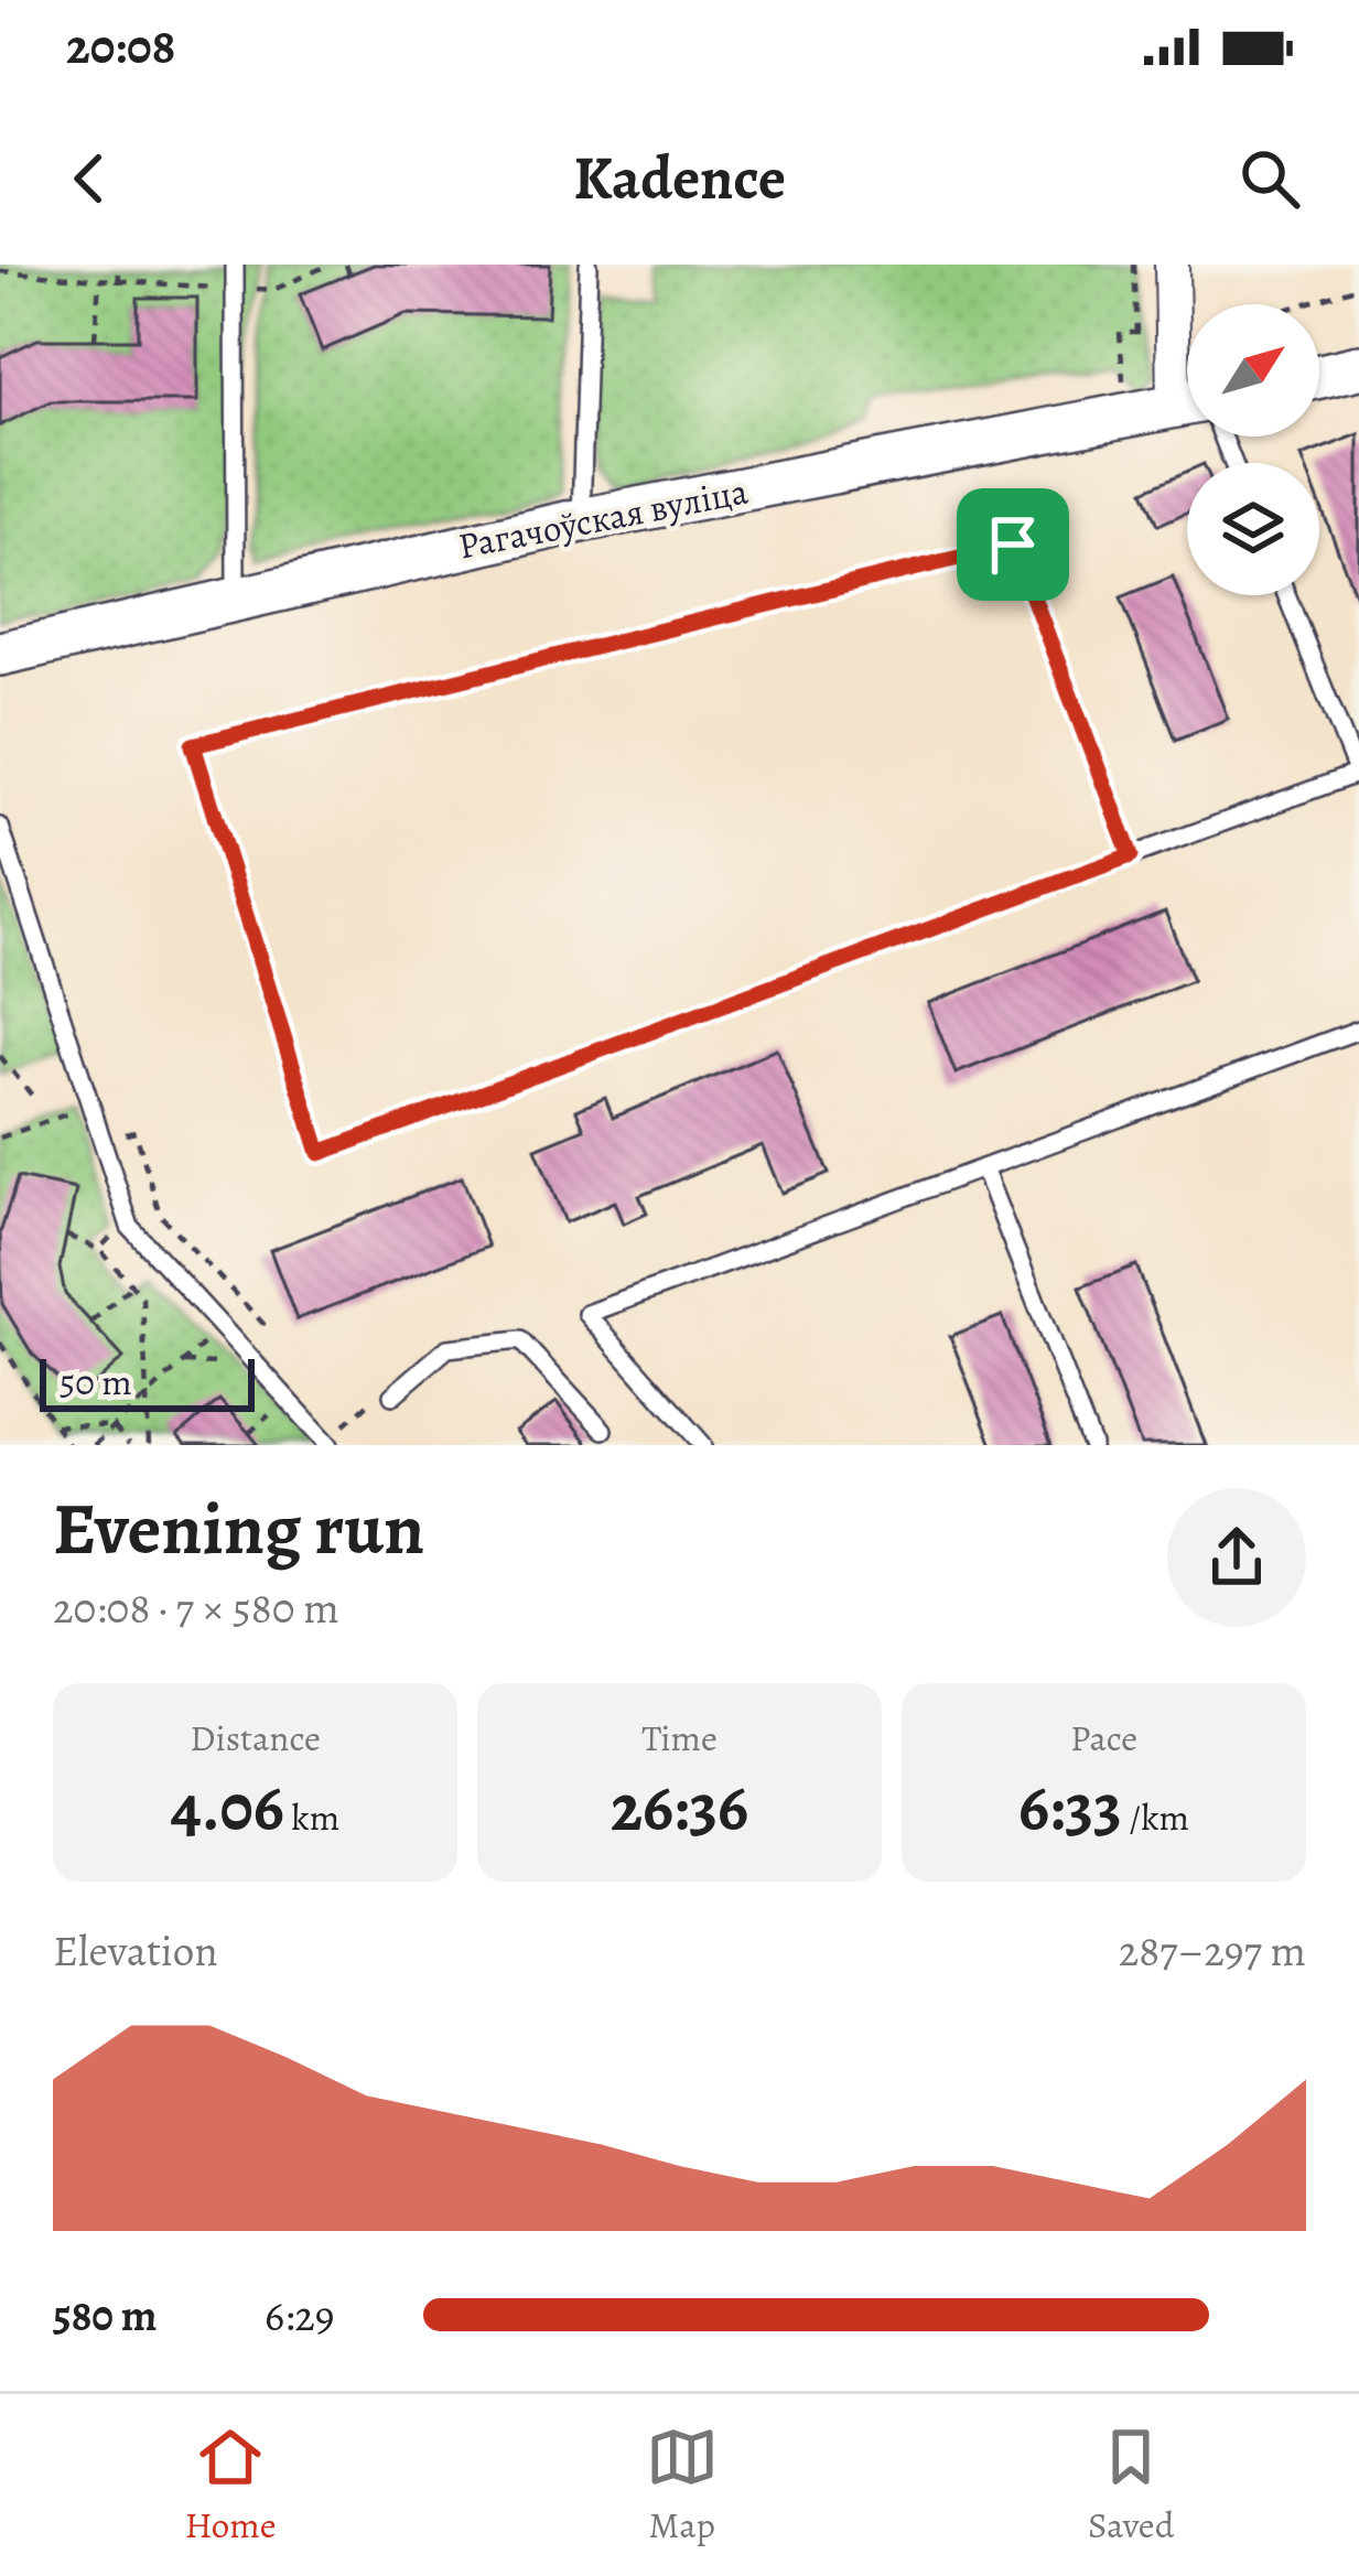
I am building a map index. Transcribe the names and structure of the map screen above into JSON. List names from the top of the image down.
{
  "streets": {
    "street": ["Рагачоўская вуліца"]
  },
  "scale_bar": "50 m",
  "north": "top right",
  "page": {
    "status": "20:08",
    "header": "Kadence",
    "scale": "50 m",
    "heading": ["Evening run", "20:08 · 7 × 580 m"],
    "stats": [
      ["Distance", "4.06 km"],
      ["Time", "26:36"],
      ["Pace", "6:33 /km"]
    ],
    "chart": ["Elevation", "287–297 m"],
    "list": [
      {
        "name": "580 m",
        "note": "6:29"
      }
    ],
    "tabs": ["Home", "Map", "Saved"]
  }
}
